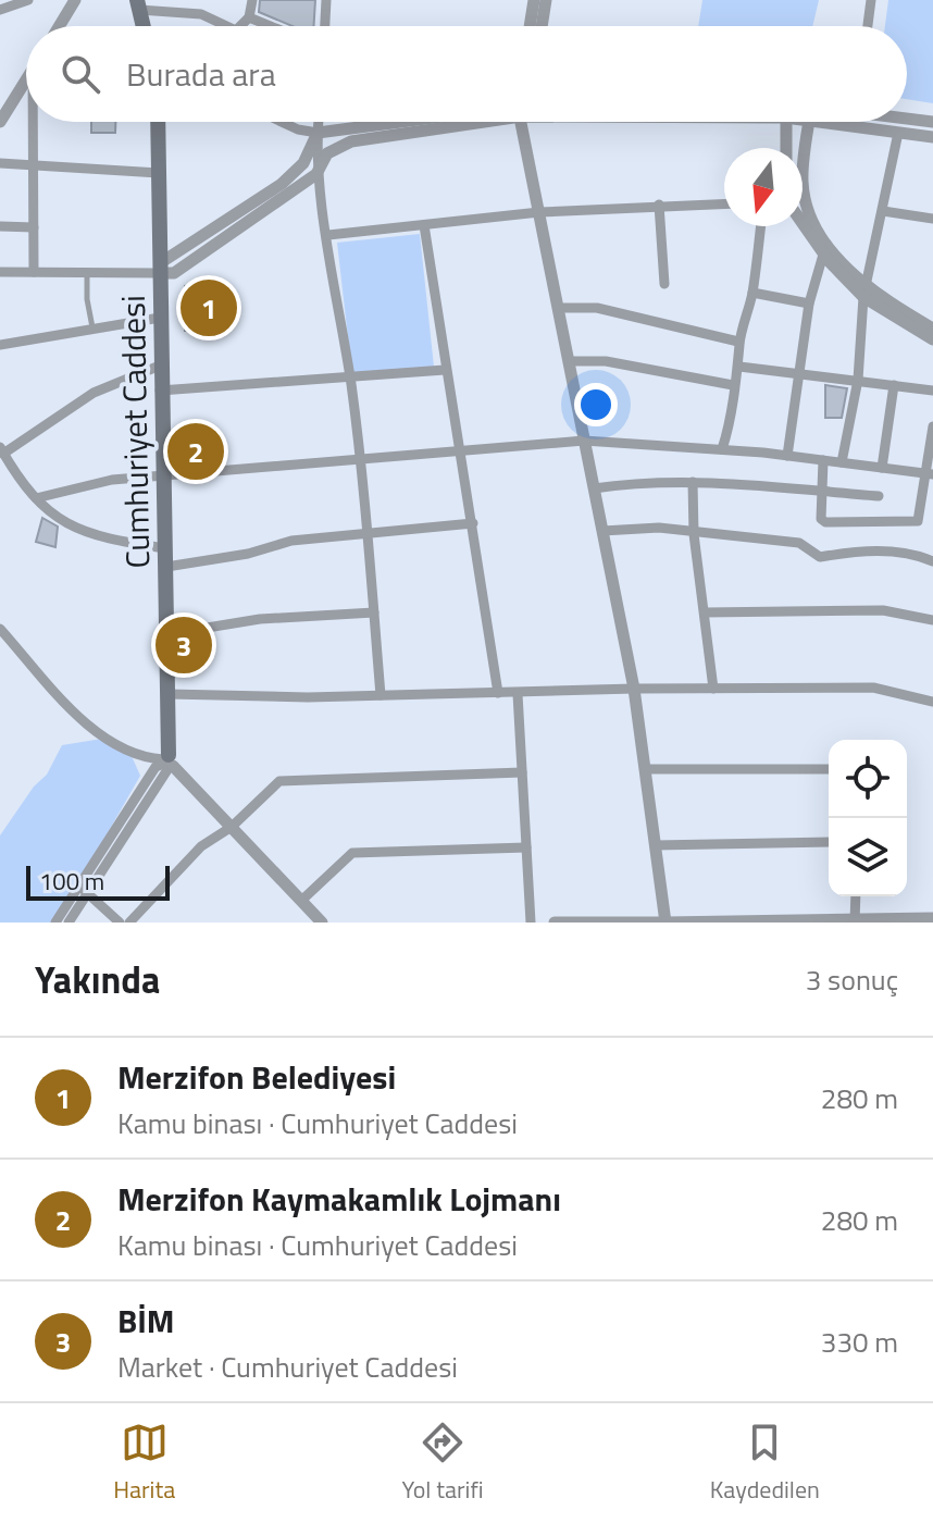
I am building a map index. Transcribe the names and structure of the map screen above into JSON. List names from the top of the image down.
{
  "streets": {
    "main road": ["Cumhuriyet Caddesi"]
  },
  "scale_bar": "100 m",
  "north": "bottom",
  "page": {
    "search": "Burada ara",
    "pins": ["1", "2", "3"],
    "scale": "100 m",
    "heading": ["Yakında", "3 sonuç"],
    "list": [
      {
        "mark": "1",
        "name": "Merzifon Belediyesi",
        "note": "Kamu binası · Cumhuriyet Caddesi",
        "value": "280 m"
      },
      {
        "mark": "2",
        "name": "Merzifon Kaymakamlık Lojmanı",
        "note": "Kamu binası · Cumhuriyet Caddesi",
        "value": "280 m"
      },
      {
        "mark": "3",
        "name": "BİM",
        "note": "Market · Cumhuriyet Caddesi",
        "value": "330 m"
      }
    ],
    "nav": ["Harita", "Yol tarifi", "Kaydedilen"]
  }
}
